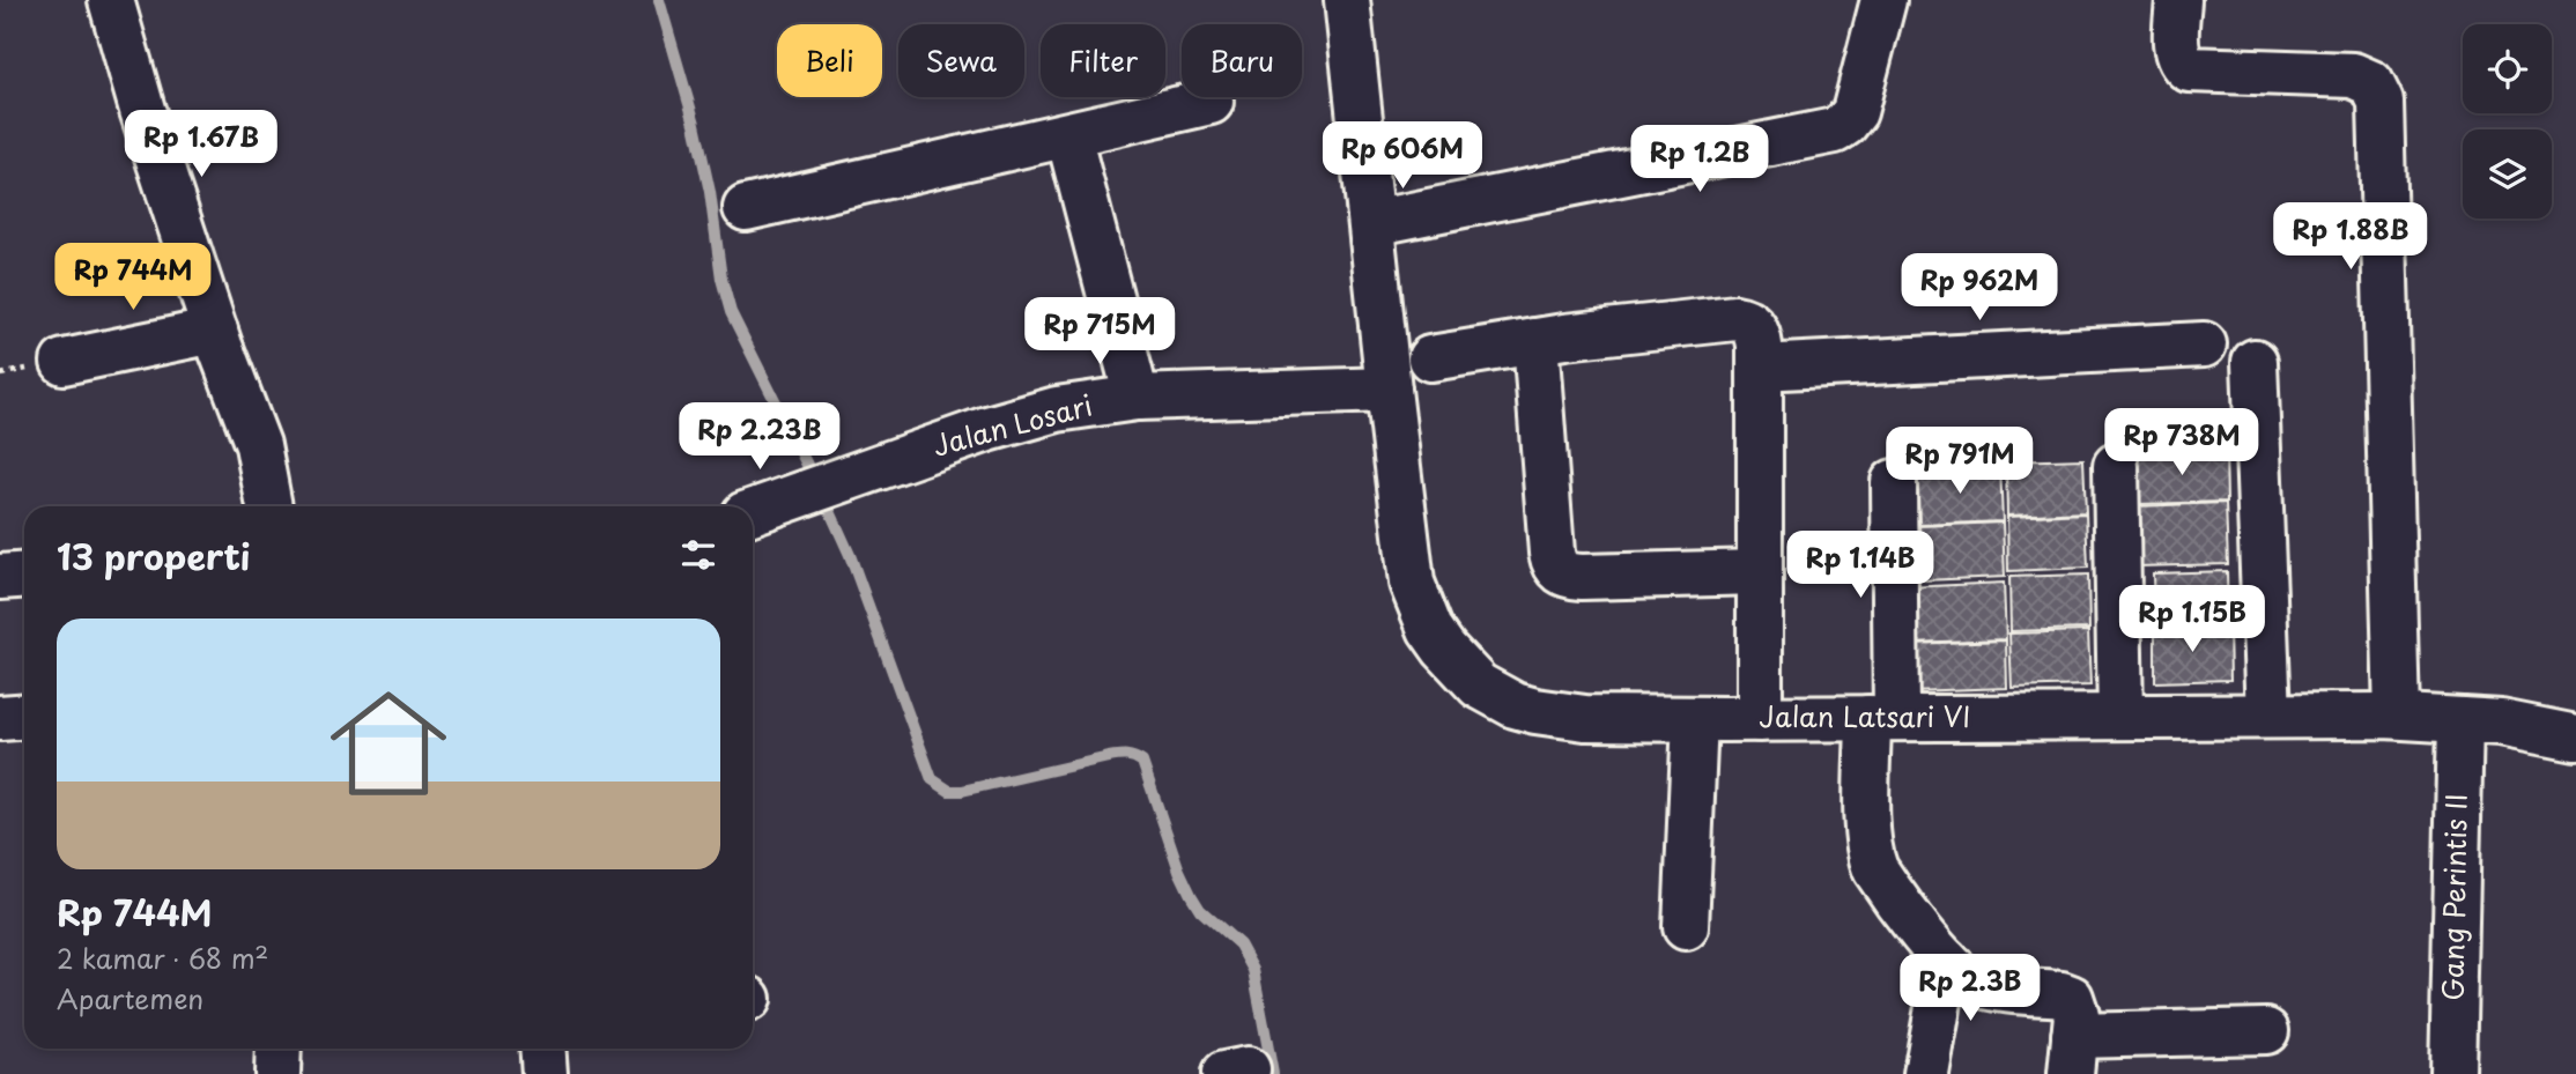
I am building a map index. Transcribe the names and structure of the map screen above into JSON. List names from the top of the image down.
{
  "streets": {
    "street": ["Jalan Losari", "Jalan Latsari VI", "Gang Perintis II"]
  },
  "crossings": [
    ["Jalan Losari", "Jalan Latsari VI"],
    ["Jalan Latsari VI", "Gang Perintis II"]
  ],
  "page": {
    "chip": [
      "Beli",
      "Sewa",
      "Filter",
      "Baru"
    ],
    "price": [
      "Rp 1.67B",
      "Rp 606M",
      "Rp 1.2B",
      "Rp 1.88B",
      "Rp 744M",
      "Rp 962M",
      "Rp 715M",
      "Rp 2.23B",
      "Rp 738M",
      "Rp 791M",
      "Rp 1.14B",
      "Rp 1.15B",
      "Rp 2.3B"
    ],
    "heading": "13 properti",
    "list": [
      {
        "name": "Rp 744M",
        "note": "2 kamar · 68 m² · Apartemen"
      }
    ]
  }
}
